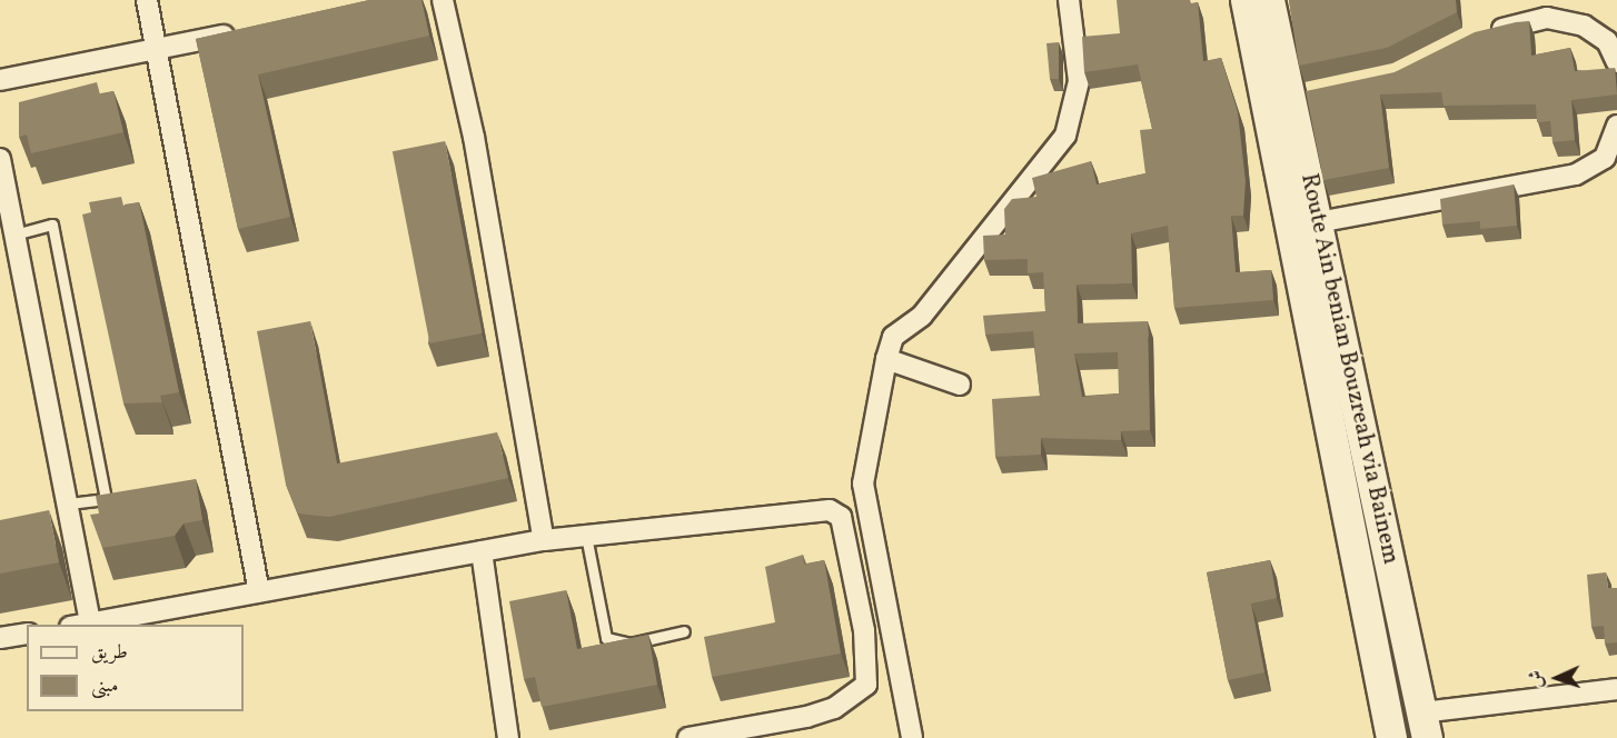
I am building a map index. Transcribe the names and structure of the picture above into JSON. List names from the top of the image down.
{
  "streets": {
    "main road": ["Route Ain benian Bouzreah via Bainem"]
  },
  "legend": ["طريق", "مبنى"],
  "north": "left"
}
